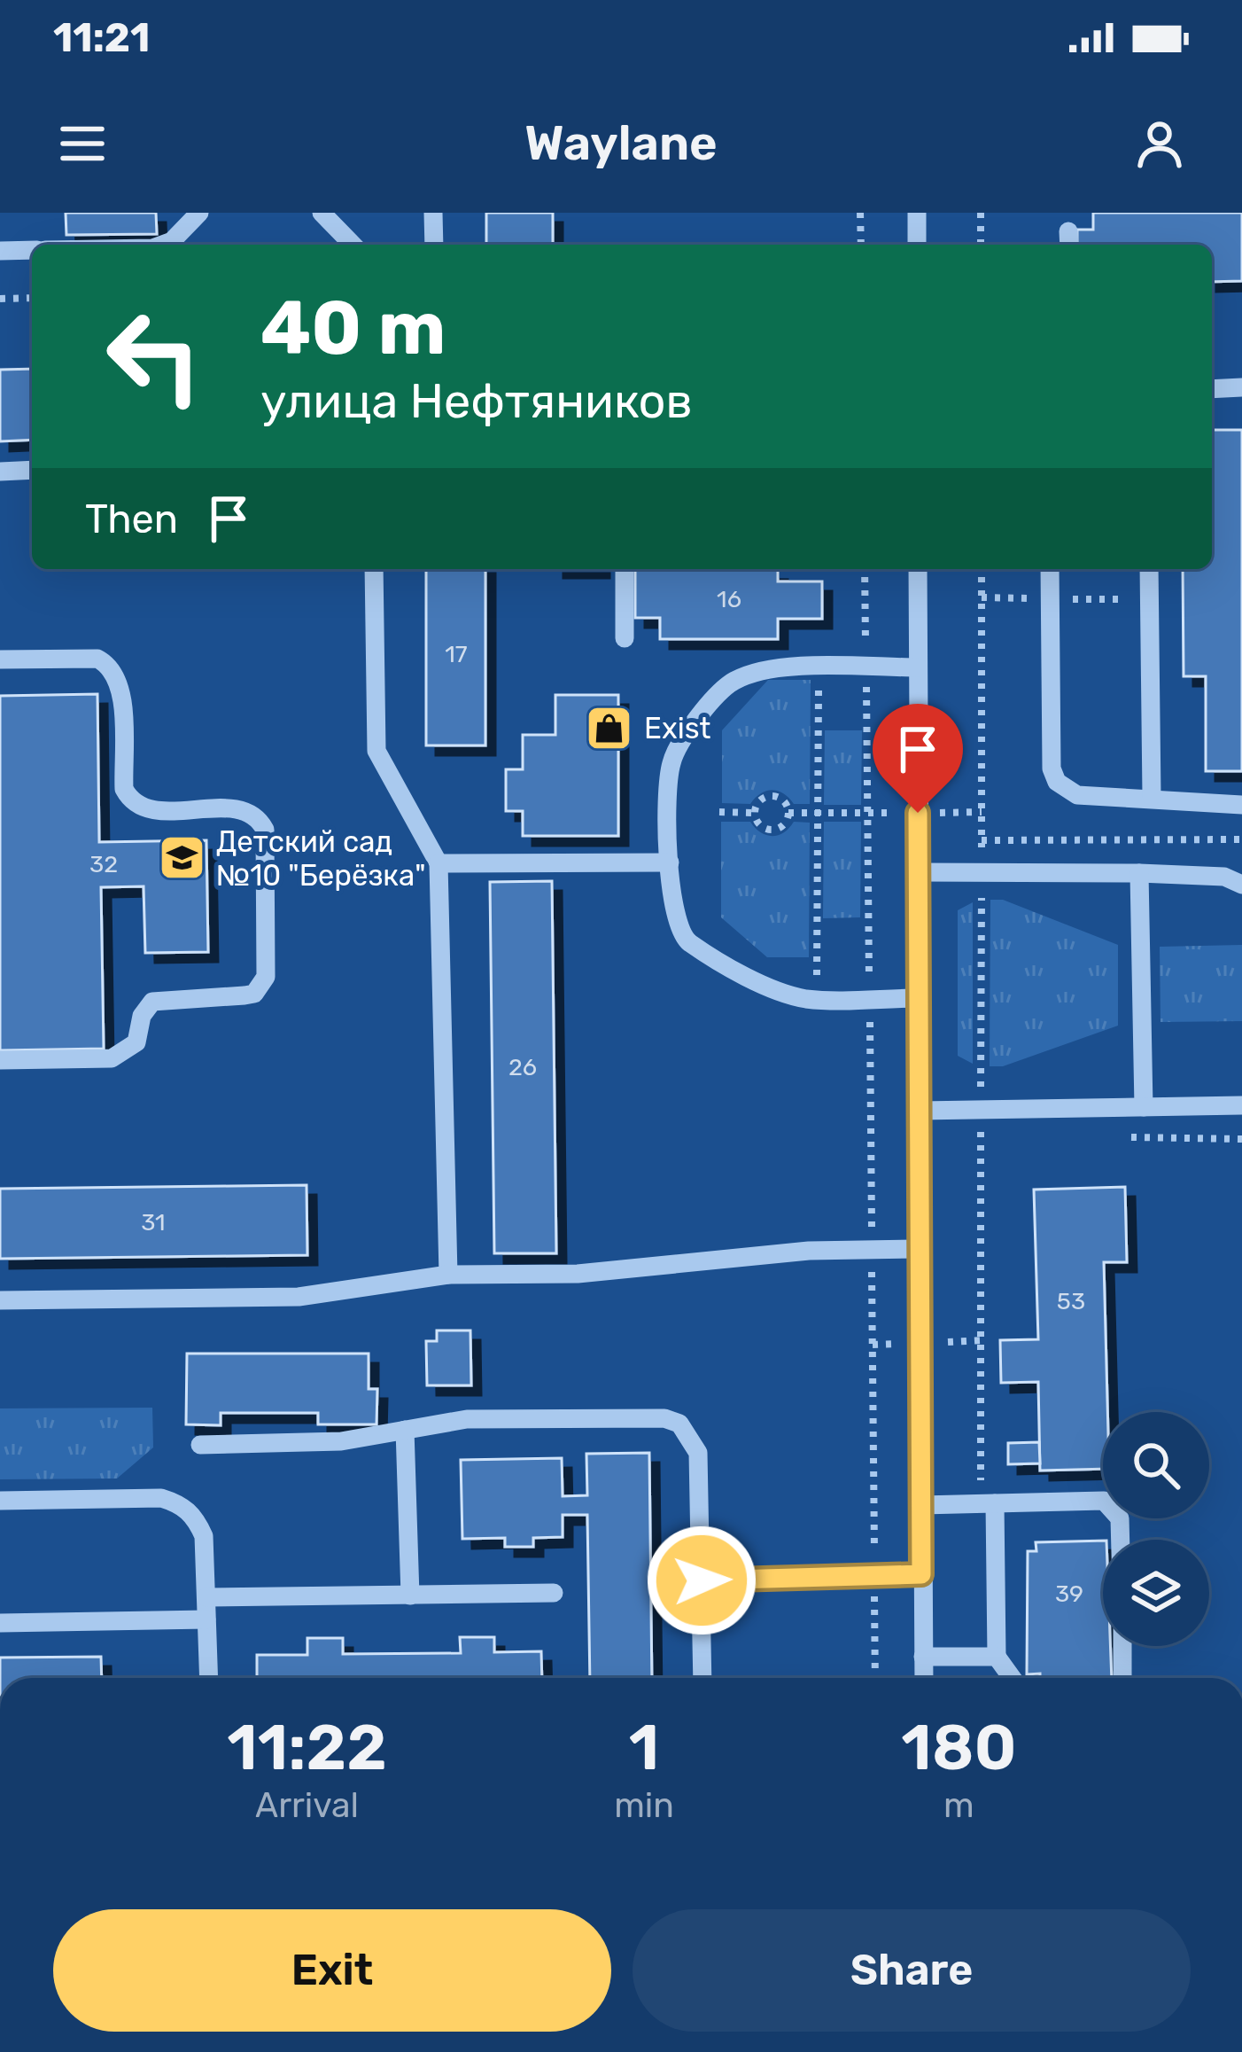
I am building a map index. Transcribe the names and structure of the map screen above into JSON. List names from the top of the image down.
{
  "places": {
    "shop": ["Exist"],
    "school or university": ["Детский сад №10 \"Берёзка\""]
  },
  "house_numbers": [
    "16",
    "17",
    "32",
    "26",
    "31",
    "53",
    "39"
  ],
  "page": {
    "status": "11:21",
    "header": "Waylane",
    "turn": ["40 m", "улица Нефтяников"],
    "then": "Then",
    "eta": [
      "11:22",
      "Arrival",
      "1",
      "min",
      "180",
      "m"
    ],
    "buttons": ["Exit", "Share"]
  }
}
